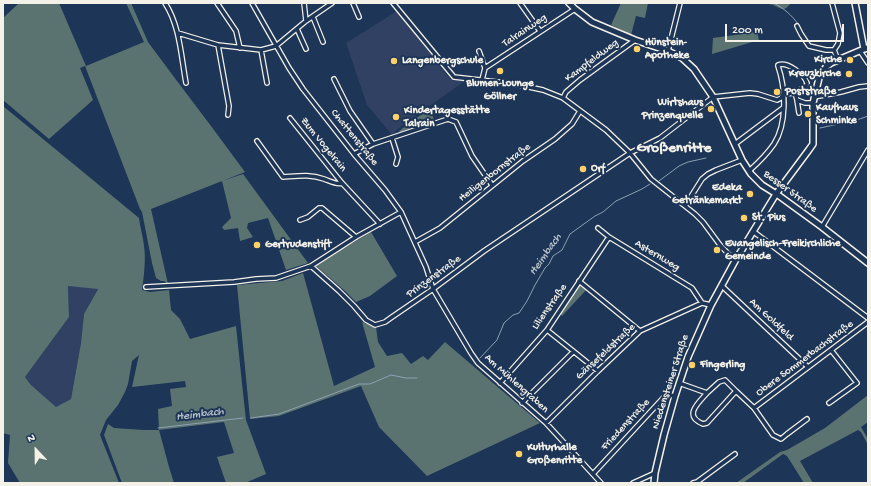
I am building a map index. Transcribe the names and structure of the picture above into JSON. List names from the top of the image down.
{
  "streets": {
    "street": [
      "Talrainweg",
      "Kampfeldweg",
      "Chattenstraße",
      "Zum Vogelrain",
      "Heiligenbornstraße",
      "Besser Straße",
      "Asternweg",
      "Prinzenstraße",
      "Lilienstraße",
      "Am Goldfeld",
      "Gänsefeldstraße",
      "Obere Sommerbachstraße",
      "Niedensteiner Straße",
      "Am Mühlengraben",
      "Friedenstraße"
    ]
  },
  "crossings": [
    ["Talrainweg", "Besser Straße"],
    ["Kampfeldweg", "Besser Straße"],
    ["Chattenstraße", "Heiligenbornstraße"],
    ["Chattenstraße", "Prinzenstraße"],
    ["Chattenstraße", "Am Mühlengraben"],
    ["Besser Straße", "Prinzenstraße"],
    ["Besser Straße", "Niedensteiner Straße"],
    ["Asternweg", "Lilienstraße"],
    ["Asternweg", "Gänsefeldstraße"],
    ["Prinzenstraße", "Am Mühlengraben"],
    ["Lilienstraße", "Am Mühlengraben"],
    ["Am Goldfeld", "Obere Sommerbachstraße"],
    ["Am Goldfeld", "Niedensteiner Straße"],
    ["Gänsefeldstraße", "Am Mühlengraben"],
    ["Niedensteiner Straße", "Friedenstraße"],
    ["Am Mühlengraben", "Friedenstraße"]
  ],
  "districts": ["Großenritte"],
  "water": ["Heimbach"],
  "places": [
    "Hünstein- Apotheke",
    "Kirche",
    "Langenbergschule",
    "Blumen-Lounge Göllner",
    "Kreuzkirche",
    "Poststraße",
    "Wirtshaus Prinzenquelle",
    "Kaufhaus Schminke",
    "Kindertagesstätte Talrain",
    "Orf",
    "Edeka Getränkemarkt",
    "St. Pius",
    "Gertrudenstift",
    "Evangelisch-Freikirchliche Gemeinde",
    "Fingerling",
    "Kulturhalle Großenritte"
  ],
  "scale_bar": "200 m",
  "north": "top"
}
